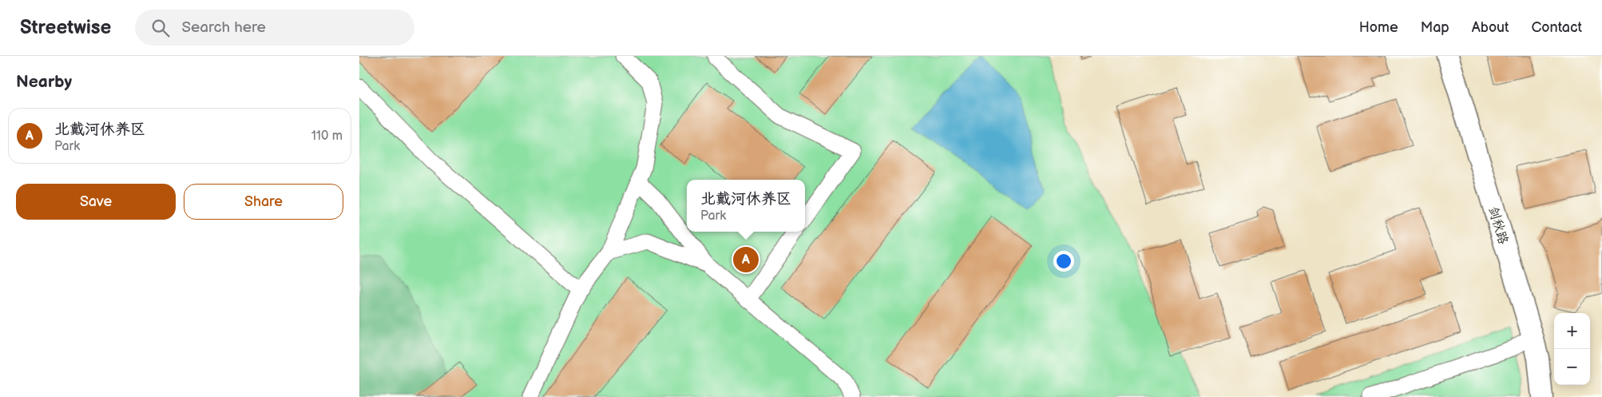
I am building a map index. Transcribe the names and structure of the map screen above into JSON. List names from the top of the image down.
{
  "streets": {
    "main road": ["剑秋路"]
  },
  "page": {
    "header": "Streetwise",
    "search": "Search here",
    "nav": [
      "Home",
      "Map",
      "About",
      "Contact"
    ],
    "heading": "Nearby",
    "list": [
      {
        "mark": "A",
        "name": "北戴河休养区",
        "note": "Park",
        "value": "110 m"
      }
    ],
    "buttons": ["Save", "Share"],
    "popup": ["北戴河休养区", "Park"],
    "pins": "A",
    "map_buttons": ["+", "−"]
  }
}
